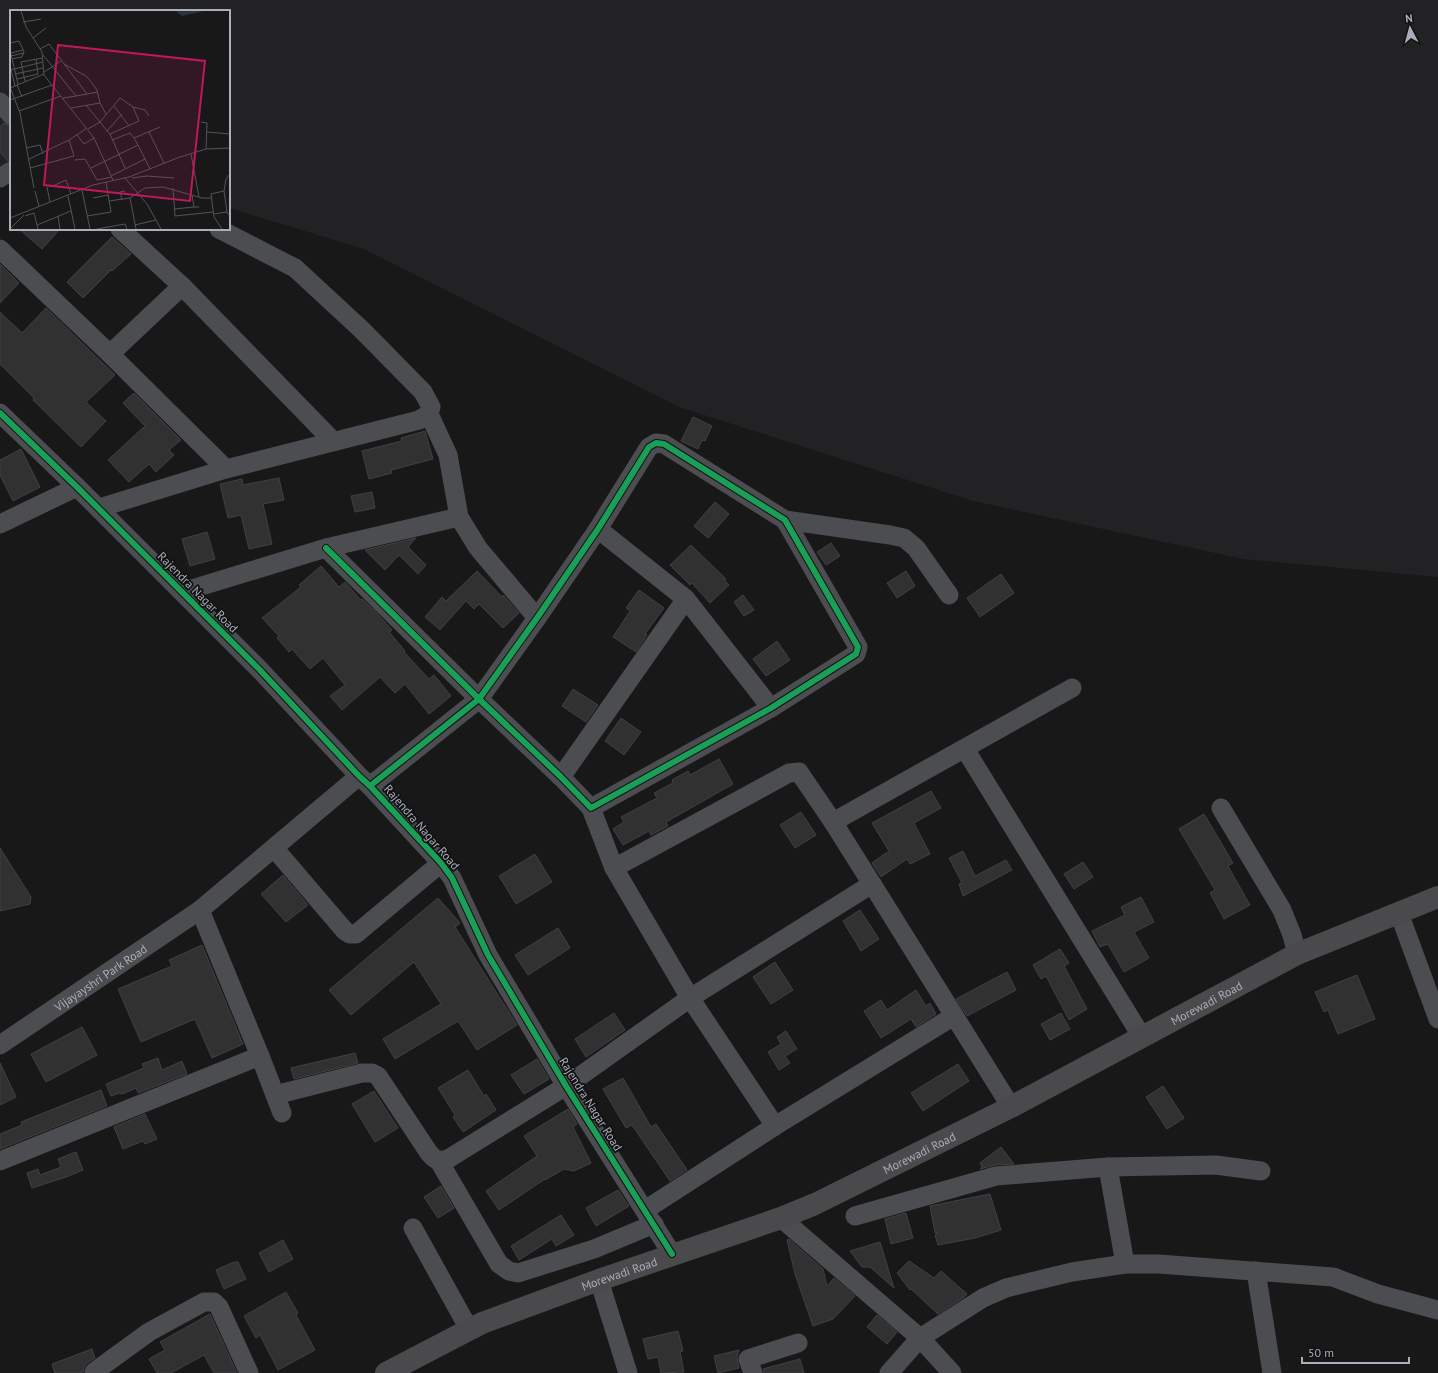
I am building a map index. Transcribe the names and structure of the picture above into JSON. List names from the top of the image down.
{
  "streets": {
    "main road": ["Morewadi Road"],
    "street": ["Rajendra Nagar Road", "Vijayayshri Park Road"]
  },
  "crossings": [
    ["Rajendra Nagar Road", "Vijayayshri Park Road"],
    ["Rajendra Nagar Road", "Morewadi Road"]
  ],
  "scale_bar": "50 m",
  "north": "top"
}
